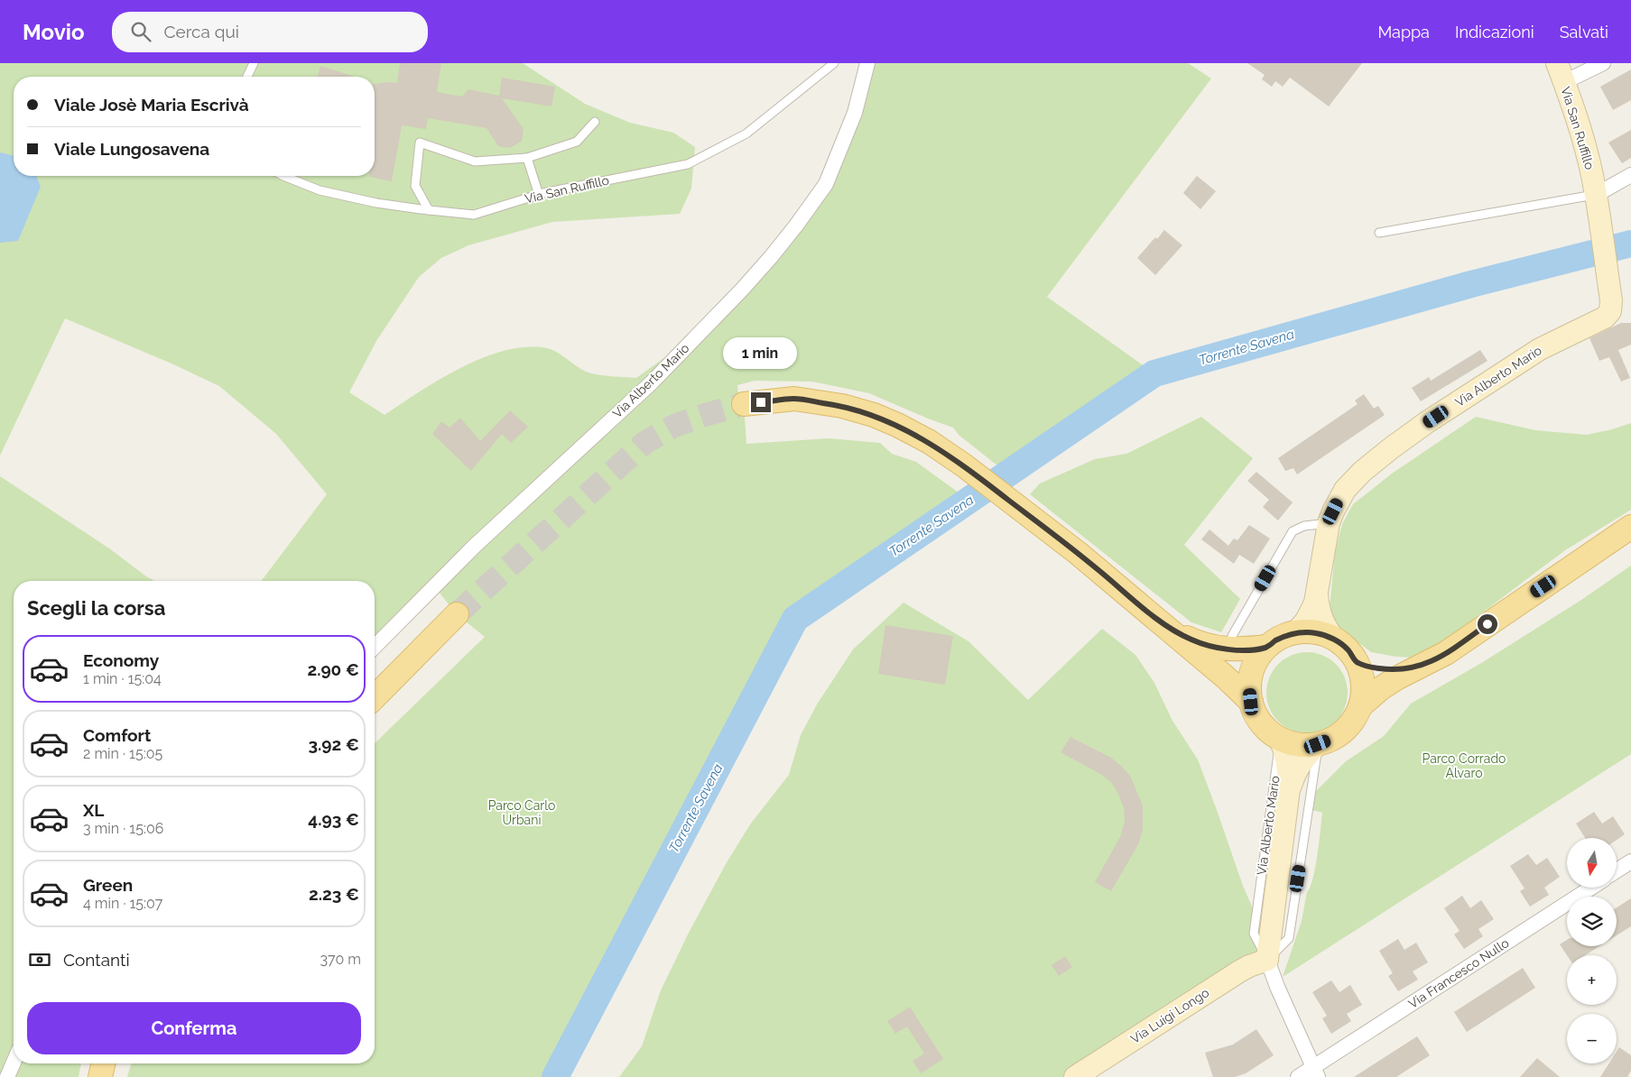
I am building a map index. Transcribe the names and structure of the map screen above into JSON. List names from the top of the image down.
{
  "streets": {
    "street": [
      "Via San Ruffillo",
      "Via Alberto Mario",
      "Via Francesco Nullo",
      "Via Luigi Longo"
    ]
  },
  "crossings": [
    ["Via San Ruffillo", "Via Alberto Mario"],
    ["Via Alberto Mario", "Via Francesco Nullo"],
    ["Via Alberto Mario", "Via Luigi Longo"]
  ],
  "water": ["Torrente Savena"],
  "parks": ["Parco Corrado Alvaro", "Parco Carlo Urbani"],
  "north": "bottom",
  "page": {
    "header": "Movio",
    "search": "Cerca qui",
    "nav": ["Mappa", "Indicazioni", "Salvati"],
    "banner": ["Viale Josè Maria Escrivà", "Viale Lungosavena"],
    "bubble": "1 min",
    "heading": "Scegli la corsa",
    "list": [
      {
        "name": "Economy",
        "note": "1 min · 15:04",
        "value": "2.90 €"
      },
      {
        "name": "Comfort",
        "note": "2 min · 15:05",
        "value": "3.92 €"
      },
      {
        "name": "XL",
        "note": "3 min · 15:06",
        "value": "4.93 €"
      },
      {
        "name": "Green",
        "note": "4 min · 15:07",
        "value": "2.23 €"
      }
    ],
    "map_buttons": ["+", "−"],
    "pay": ["Contanti", "370 m"],
    "buttons": "Conferma"
  }
}
